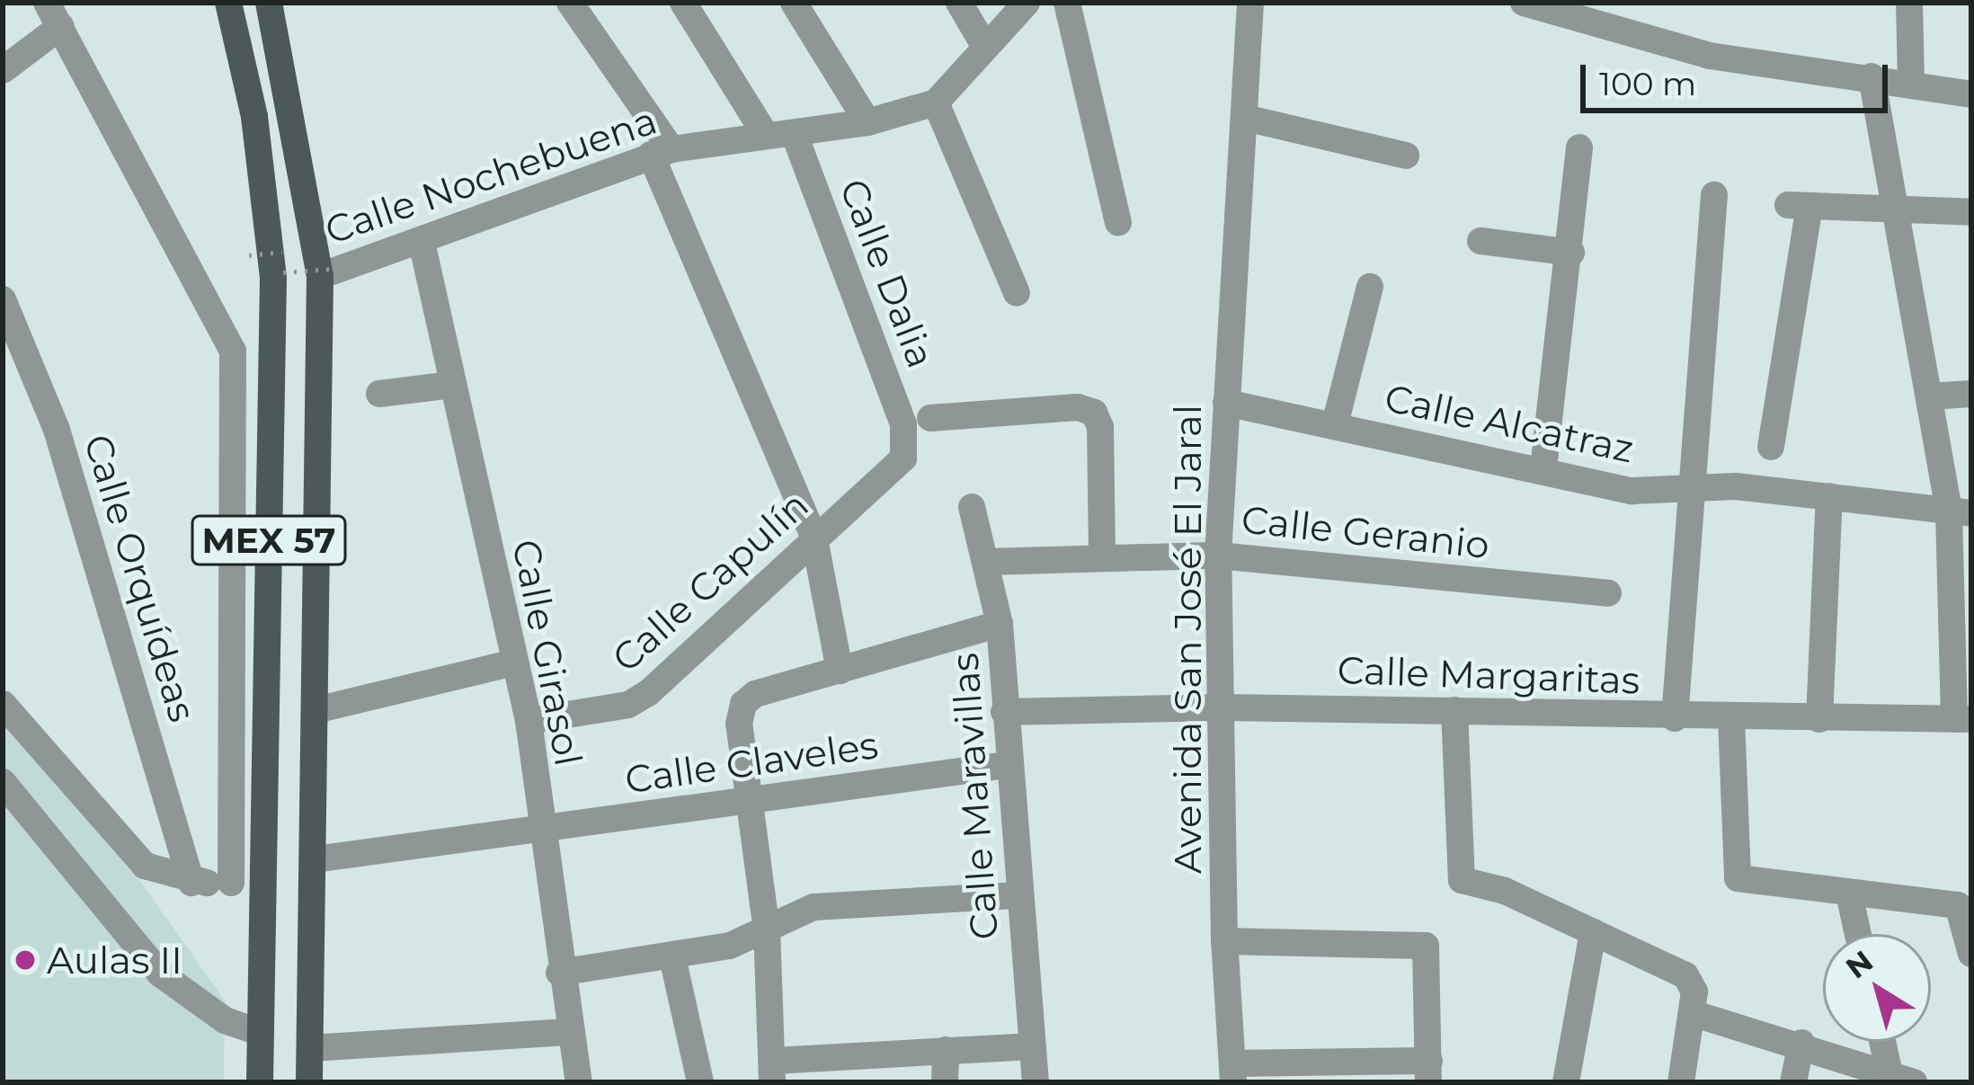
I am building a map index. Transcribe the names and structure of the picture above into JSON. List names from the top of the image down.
{
  "streets": {
    "main road": ["MEX 57"],
    "street": [
      "Calle Nochebuena",
      "Calle Dalia",
      "Calle Alcatraz",
      "Calle Geranio",
      "Calle Orquídeas",
      "Calle Capulín",
      "Avenida San José El Jaral",
      "Calle Girasol",
      "Calle Margaritas",
      "Calle Claveles",
      "Calle Maravillas"
    ]
  },
  "crossings": [
    ["Calle Nochebuena", "Calle Dalia"],
    ["Calle Nochebuena", "MEX 57"],
    ["Calle Nochebuena", "Calle Girasol"],
    ["Calle Dalia", "Calle Capulín"],
    ["Calle Alcatraz", "Avenida San José El Jaral"],
    ["Calle Geranio", "Avenida San José El Jaral"],
    ["Calle Geranio", "Calle Maravillas"],
    ["MEX 57", "Calle Claveles"],
    ["Calle Capulín", "Calle Girasol"],
    ["Avenida San José El Jaral", "Calle Margaritas"],
    ["Calle Girasol", "Calle Claveles"],
    ["Calle Margaritas", "Calle Maravillas"],
    ["Calle Claveles", "Calle Maravillas"]
  ],
  "places": ["Aulas II"],
  "scale_bar": "100 m",
  "north": "top left"
}
